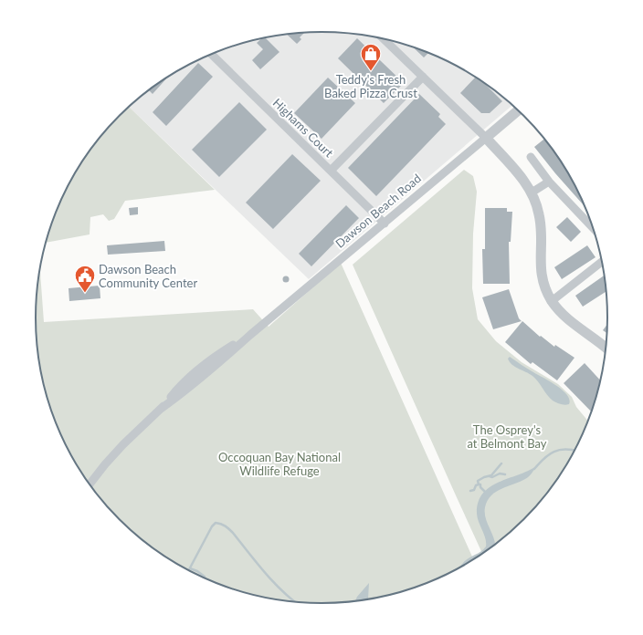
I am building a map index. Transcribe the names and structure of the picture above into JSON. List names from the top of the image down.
{
  "streets": {
    "street": ["Highams Court", "Dawson Beach Road"]
  },
  "crossings": [
    ["Highams Court", "Dawson Beach Road"]
  ],
  "parks": ["The Osprey's at Belmont Bay", "Occoquan Bay National Wildlife Refuge"],
  "places": {
    "shop": ["Teddy's Fresh Baked Pizza Crust"],
    "public building": ["Dawson Beach Community Center"]
  }
}
